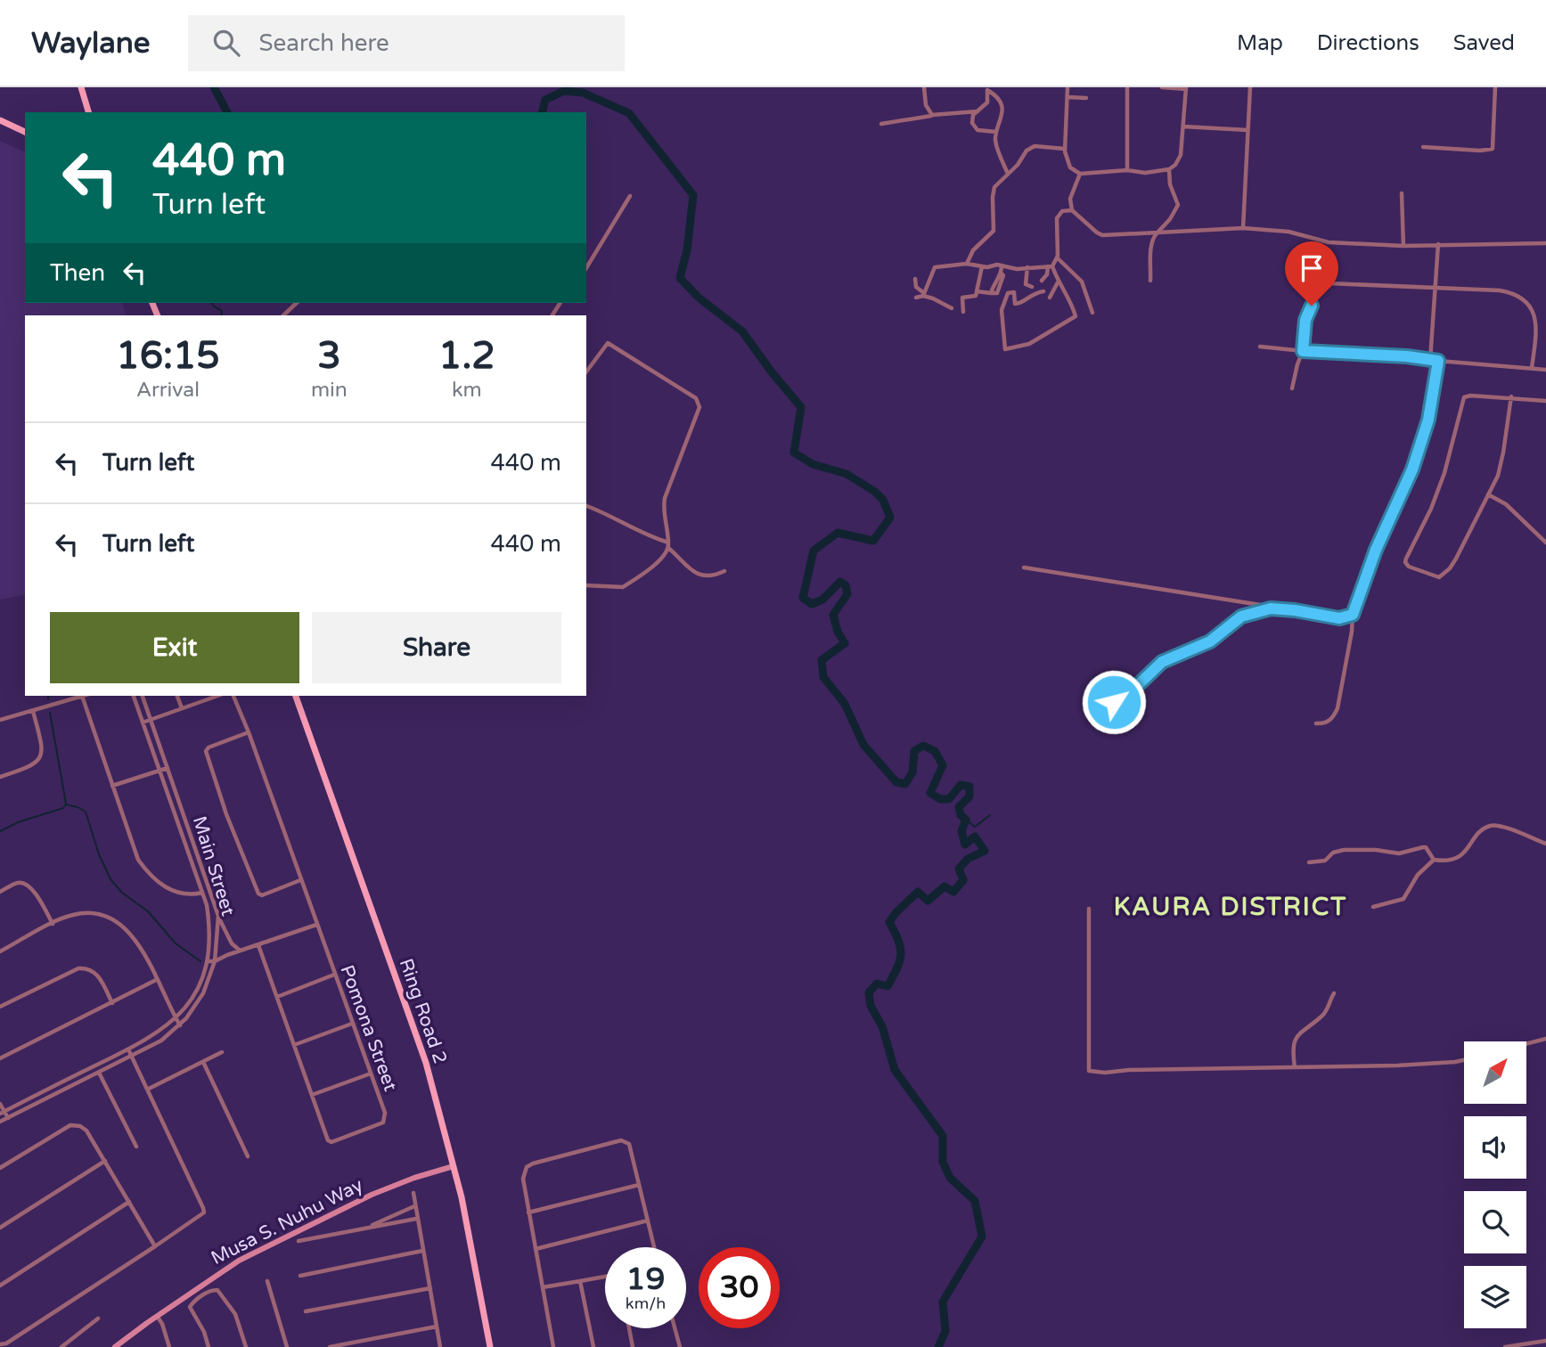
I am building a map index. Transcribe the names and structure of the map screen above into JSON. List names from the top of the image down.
{
  "streets": {
    "main road": ["Ring Road 2"],
    "street": ["Main Street", "Pomona Street", "Musa S. Nuhu Way"]
  },
  "crossings": [
    ["Ring Road 2", "Musa S. Nuhu Way"]
  ],
  "districts": ["KAURA DISTRICT"],
  "north": "top right",
  "page": {
    "header": "Waylane",
    "search": "Search here",
    "nav": ["Map", "Directions", "Saved"],
    "turn": ["440 m", "Turn left"],
    "then": "Then",
    "eta": [
      "16:15",
      "Arrival",
      "3",
      "min",
      "1.2",
      "km"
    ],
    "list": [
      {
        "name": "Turn left",
        "value": "440 m"
      },
      {
        "name": "Turn left",
        "value": "440 m"
      }
    ],
    "buttons": ["Exit", "Share"],
    "speed": "19 km/h",
    "limit": "30"
  }
}
